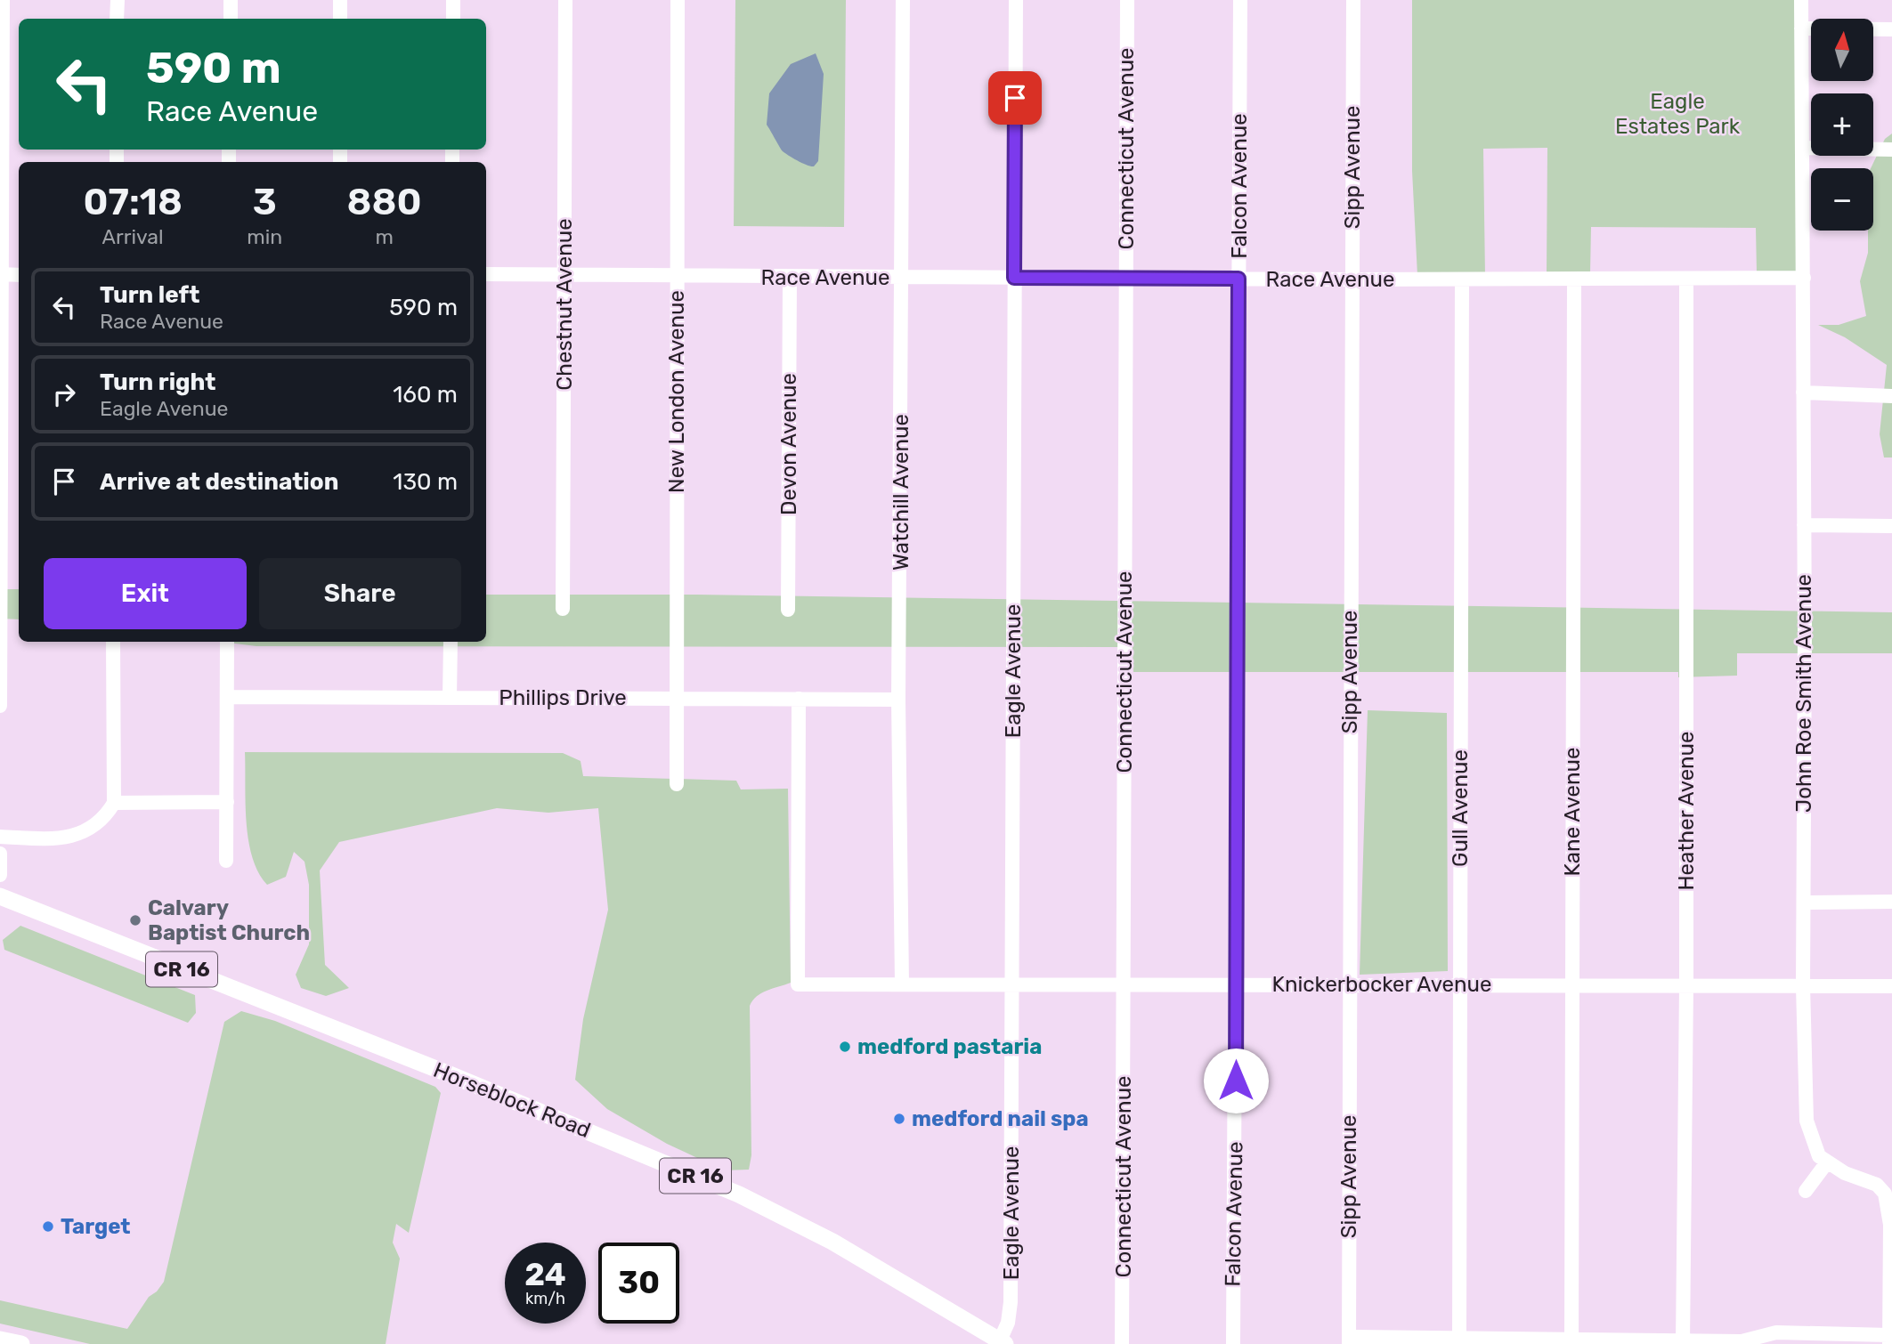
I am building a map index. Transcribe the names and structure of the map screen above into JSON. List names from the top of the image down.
{
  "streets": {
    "main road": ["CR 16", "Horseblock Road"],
    "street": [
      "Connecticut Avenue",
      "Sipp Avenue",
      "Falcon Avenue",
      "Race Avenue",
      "Chestnut Avenue",
      "New London Avenue",
      "Devon Avenue",
      "Watchill Avenue",
      "Eagle Avenue",
      "John Roe Smith Avenue",
      "Phillips Drive",
      "Gull Avenue",
      "Heather Avenue",
      "Kane Avenue",
      "Knickerbocker Avenue"
    ]
  },
  "crossings": [
    ["Connecticut Avenue", "Race Avenue"],
    ["Connecticut Avenue", "Knickerbocker Avenue"],
    ["Sipp Avenue", "Race Avenue"],
    ["Sipp Avenue", "Knickerbocker Avenue"],
    ["Falcon Avenue", "Race Avenue"],
    ["Falcon Avenue", "Knickerbocker Avenue"],
    ["Race Avenue", "Chestnut Avenue"],
    ["Race Avenue", "New London Avenue"],
    ["Race Avenue", "Devon Avenue"],
    ["Race Avenue", "Watchill Avenue"],
    ["Race Avenue", "Eagle Avenue"],
    ["Race Avenue", "John Roe Smith Avenue"],
    ["Race Avenue", "Gull Avenue"],
    ["Race Avenue", "Heather Avenue"],
    ["Race Avenue", "Kane Avenue"],
    ["New London Avenue", "Phillips Drive"],
    ["Watchill Avenue", "Phillips Drive"],
    ["Watchill Avenue", "Knickerbocker Avenue"],
    ["Eagle Avenue", "Knickerbocker Avenue"],
    ["Eagle Avenue", "Horseblock Road"],
    ["John Roe Smith Avenue", "Knickerbocker Avenue"],
    ["Phillips Drive", "Knickerbocker Avenue"],
    ["Gull Avenue", "Knickerbocker Avenue"],
    ["Heather Avenue", "Knickerbocker Avenue"],
    ["Kane Avenue", "Knickerbocker Avenue"]
  ],
  "parks": ["Eagle Estates Park"],
  "places": [
    "Calvary Baptist Church",
    "medford pastaria",
    "medford nail spa",
    "Target"
  ],
  "north": "top",
  "page": {
    "map_buttons": ["+", "−"],
    "turn": ["590 m", "Race Avenue"],
    "eta": [
      "07:18",
      "Arrival",
      "3",
      "min",
      "880",
      "m"
    ],
    "list": [
      {
        "name": "Turn left",
        "note": "Race Avenue",
        "value": "590 m"
      },
      {
        "name": "Turn right",
        "note": "Eagle Avenue",
        "value": "160 m"
      },
      {
        "name": "Arrive at destination",
        "value": "130 m"
      }
    ],
    "buttons": ["Exit", "Share"],
    "speed": "24 km/h",
    "limit": "30"
  }
}
